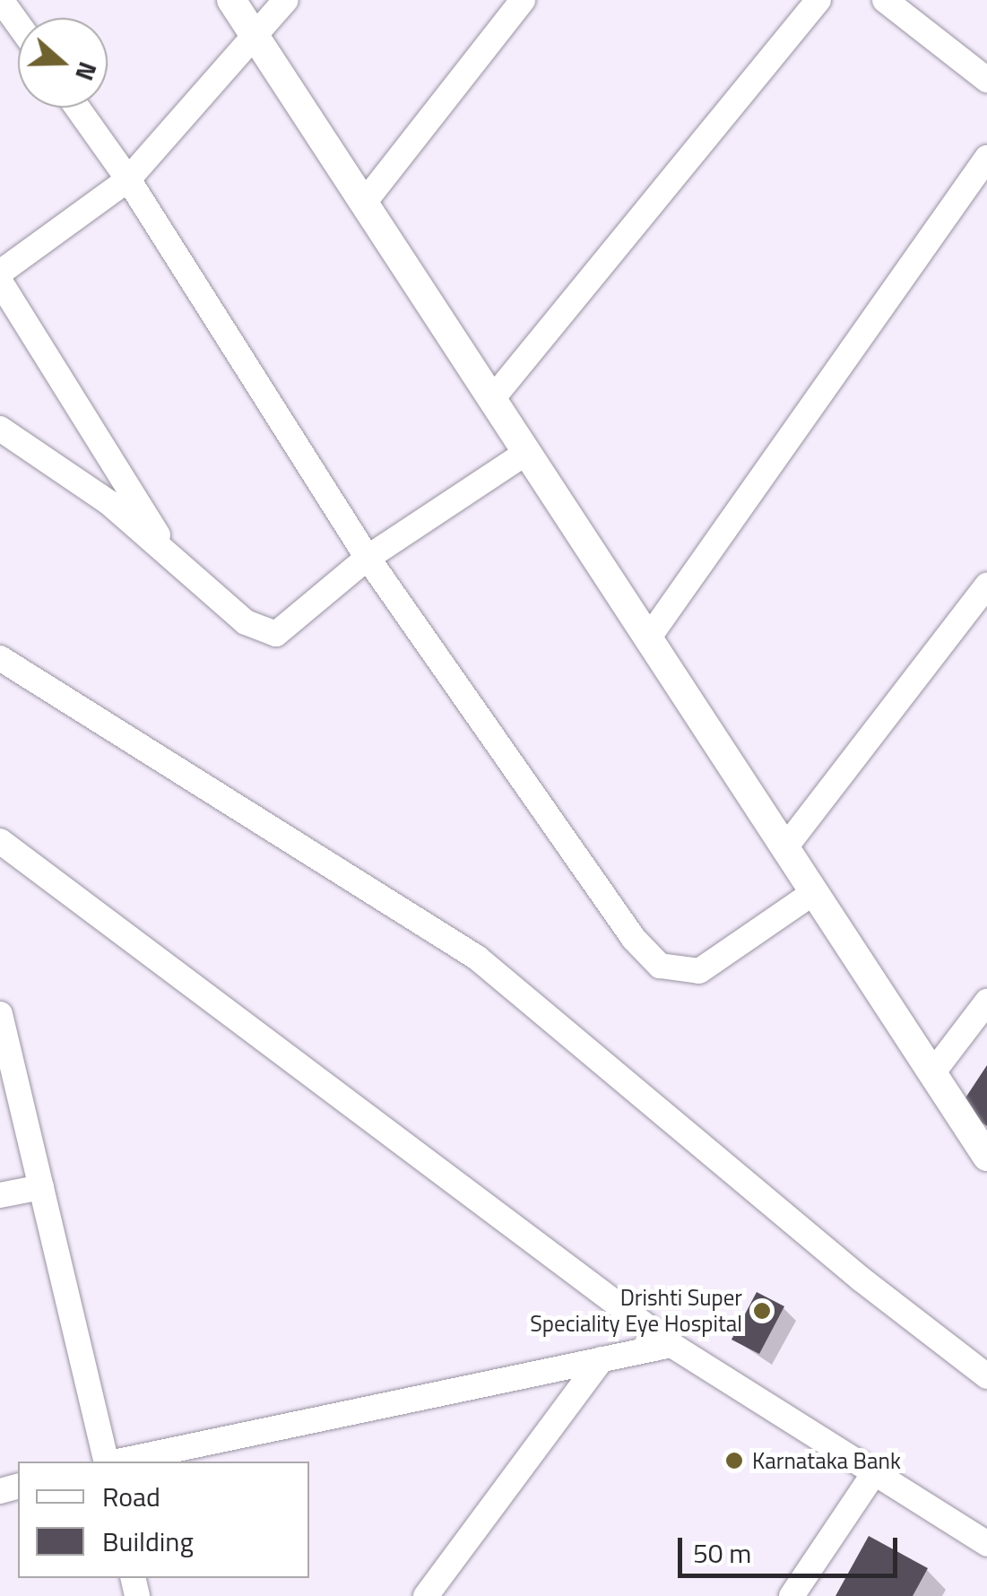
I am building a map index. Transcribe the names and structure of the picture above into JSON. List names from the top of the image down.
{
  "places": ["Drishti Super Speciality Eye Hospital", "Karnataka Bank"],
  "legend": ["Road", "Building"],
  "scale_bar": "50 m",
  "north": "right"
}
